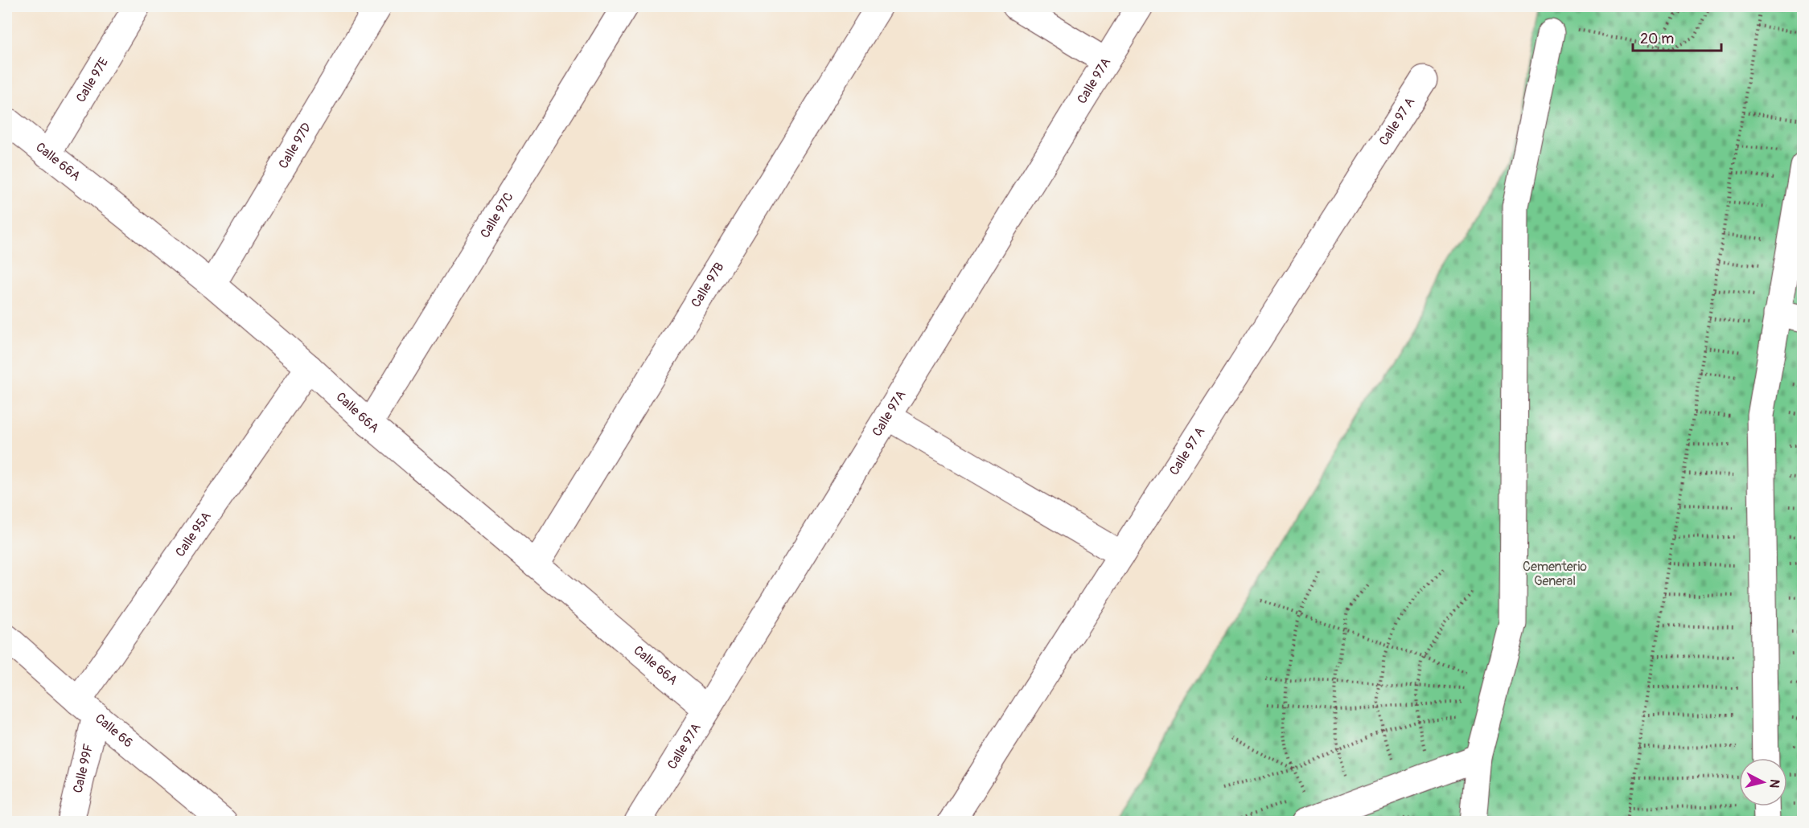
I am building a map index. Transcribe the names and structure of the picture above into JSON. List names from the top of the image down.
{
  "streets": {
    "street": [
      "Calle 97E",
      "Calle 97A",
      "Calle 97 A",
      "Calle 97D",
      "Calle 66A",
      "Calle 97C",
      "Calle 97B",
      "Calle 95A",
      "Calle 66",
      "Calle 99F"
    ]
  },
  "crossings": [
    ["Calle 97E", "Calle 66A"],
    ["Calle 97A", "Calle 66A"],
    ["Calle 97D", "Calle 66A"],
    ["Calle 66A", "Calle 97C"],
    ["Calle 66A", "Calle 97B"],
    ["Calle 66A", "Calle 95A"],
    ["Calle 95A", "Calle 66"],
    ["Calle 95A", "Calle 99F"],
    ["Calle 66", "Calle 99F"]
  ],
  "parks": ["Cementerio General"],
  "scale_bar": "20 m",
  "north": "right"
}
